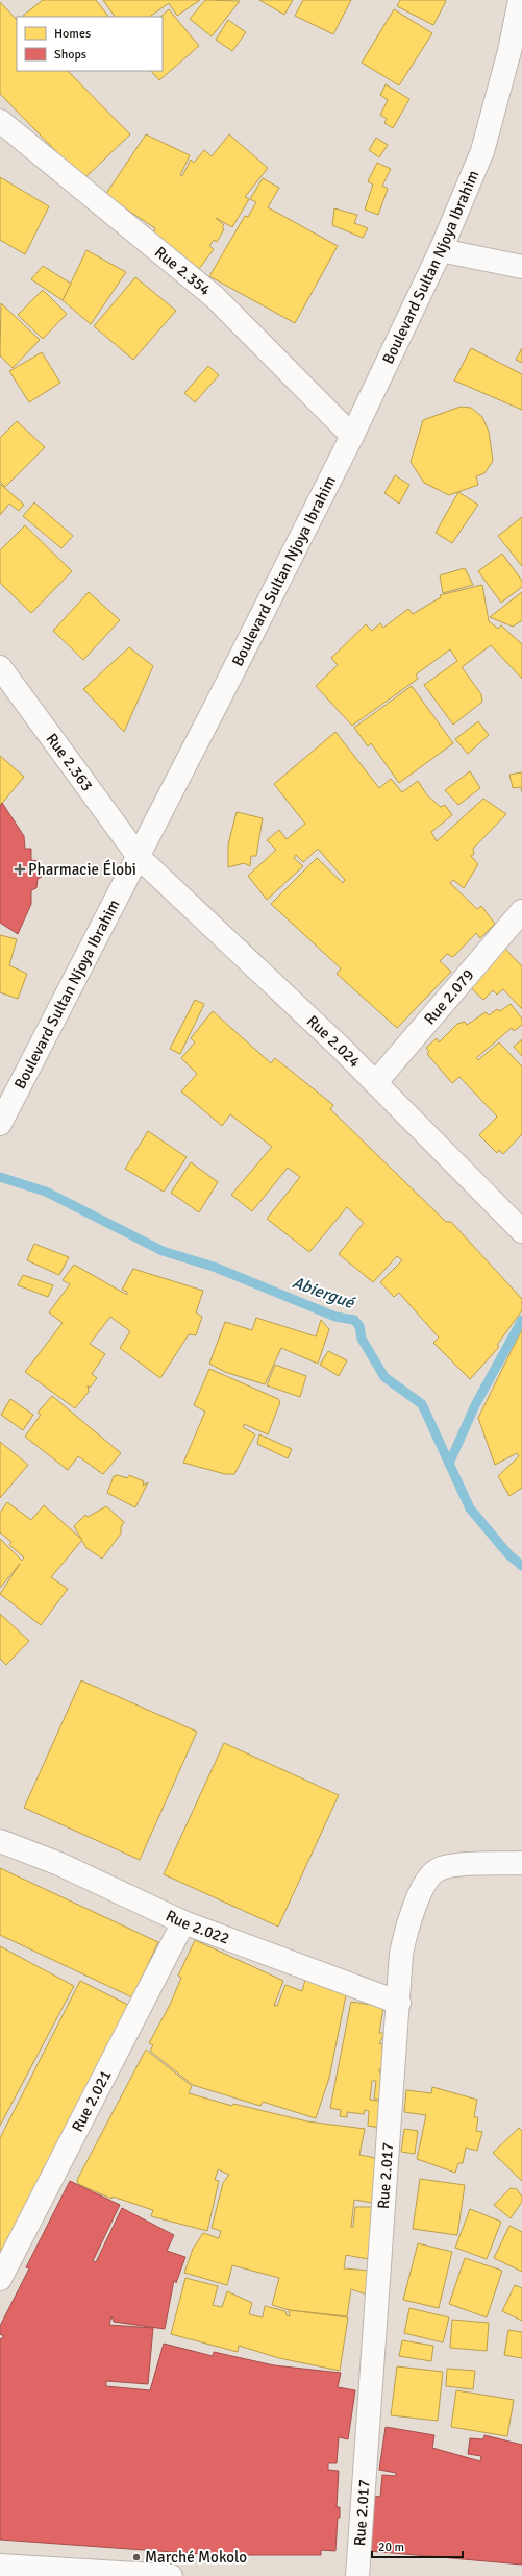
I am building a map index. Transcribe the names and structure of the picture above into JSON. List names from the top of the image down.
{
  "streets": {
    "street": [
      "Boulevard Sultan Njoya Ibrahim",
      "Rue 2.354",
      "Rue 2.363",
      "Rue 2.079",
      "Rue 2.024",
      "Rue 2.022",
      "Rue 2.021",
      "Rue 2.017"
    ]
  },
  "crossings": [
    ["Boulevard Sultan Njoya Ibrahim", "Rue 2.354"],
    ["Boulevard Sultan Njoya Ibrahim", "Rue 2.363"],
    ["Boulevard Sultan Njoya Ibrahim", "Rue 2.024"],
    ["Rue 2.363", "Rue 2.024"],
    ["Rue 2.079", "Rue 2.024"],
    ["Rue 2.022", "Rue 2.021"],
    ["Rue 2.022", "Rue 2.017"]
  ],
  "water": ["Abiergué"],
  "places": {
    "health": ["Pharmacie Élobi"],
    "other": ["Marché Mokolo"]
  },
  "legend": ["Homes", "Shops"],
  "scale_bar": "20 m"
}
